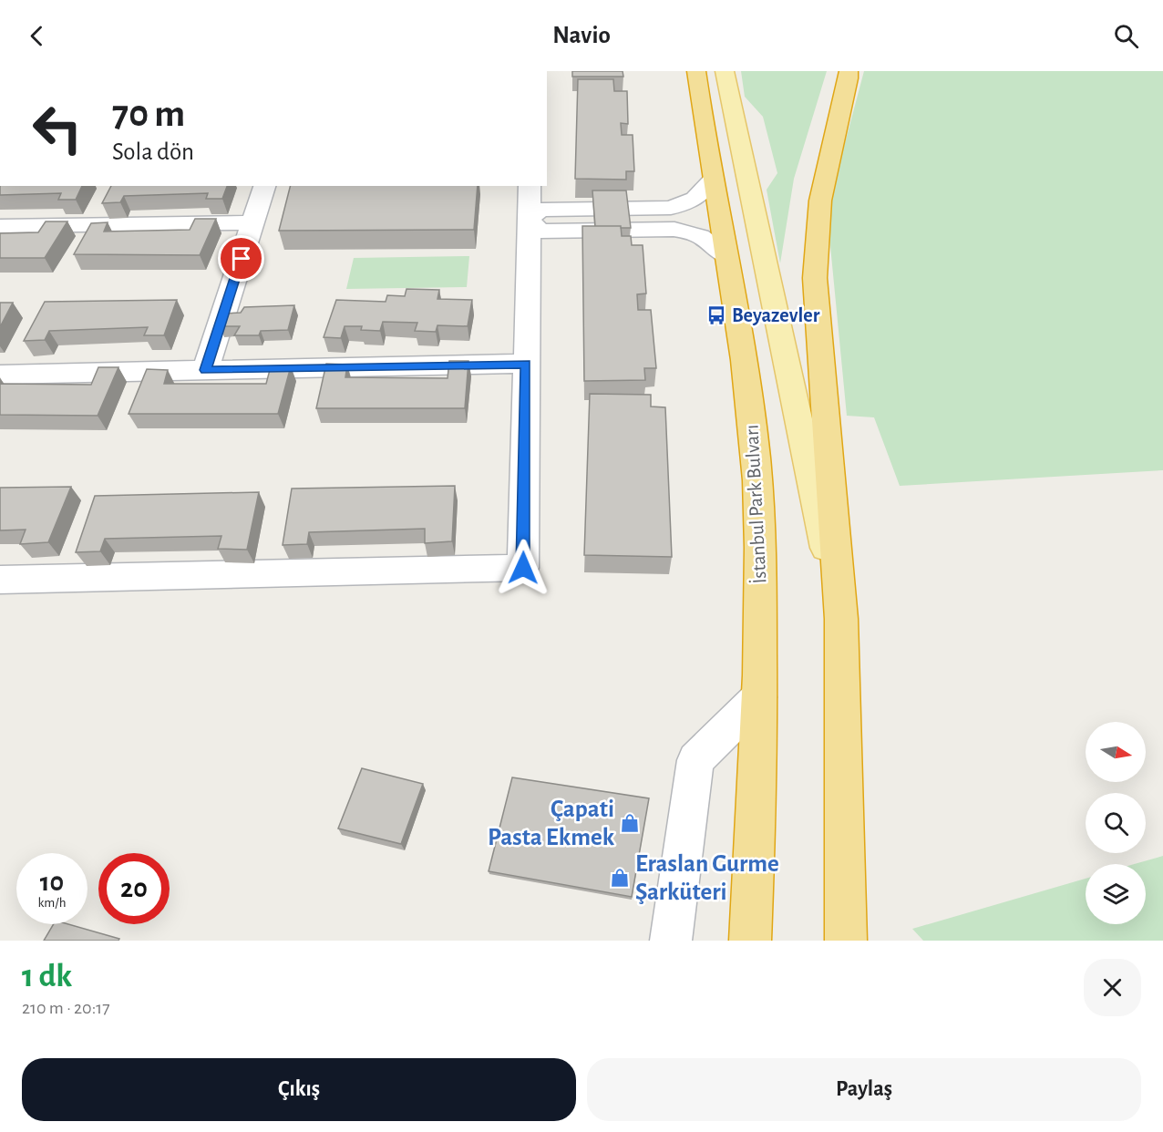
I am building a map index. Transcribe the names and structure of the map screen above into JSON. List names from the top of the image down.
{
  "streets": {
    "highway": ["İstanbul Park Bulvarı"]
  },
  "places": {
    "bus stop": ["Beyazevler"],
    "shop": ["Çapati Pasta Ekmek", "Eraslan Gurme Şarküteri"]
  },
  "north": "right",
  "page": {
    "header": "Navio",
    "turn": ["70 m", "Sola dön"],
    "speed": "10 km/h",
    "limit": "20",
    "heading": ["1 dk", "210 m · 20:17"],
    "buttons": ["Çıkış", "Paylaş"]
  }
}
